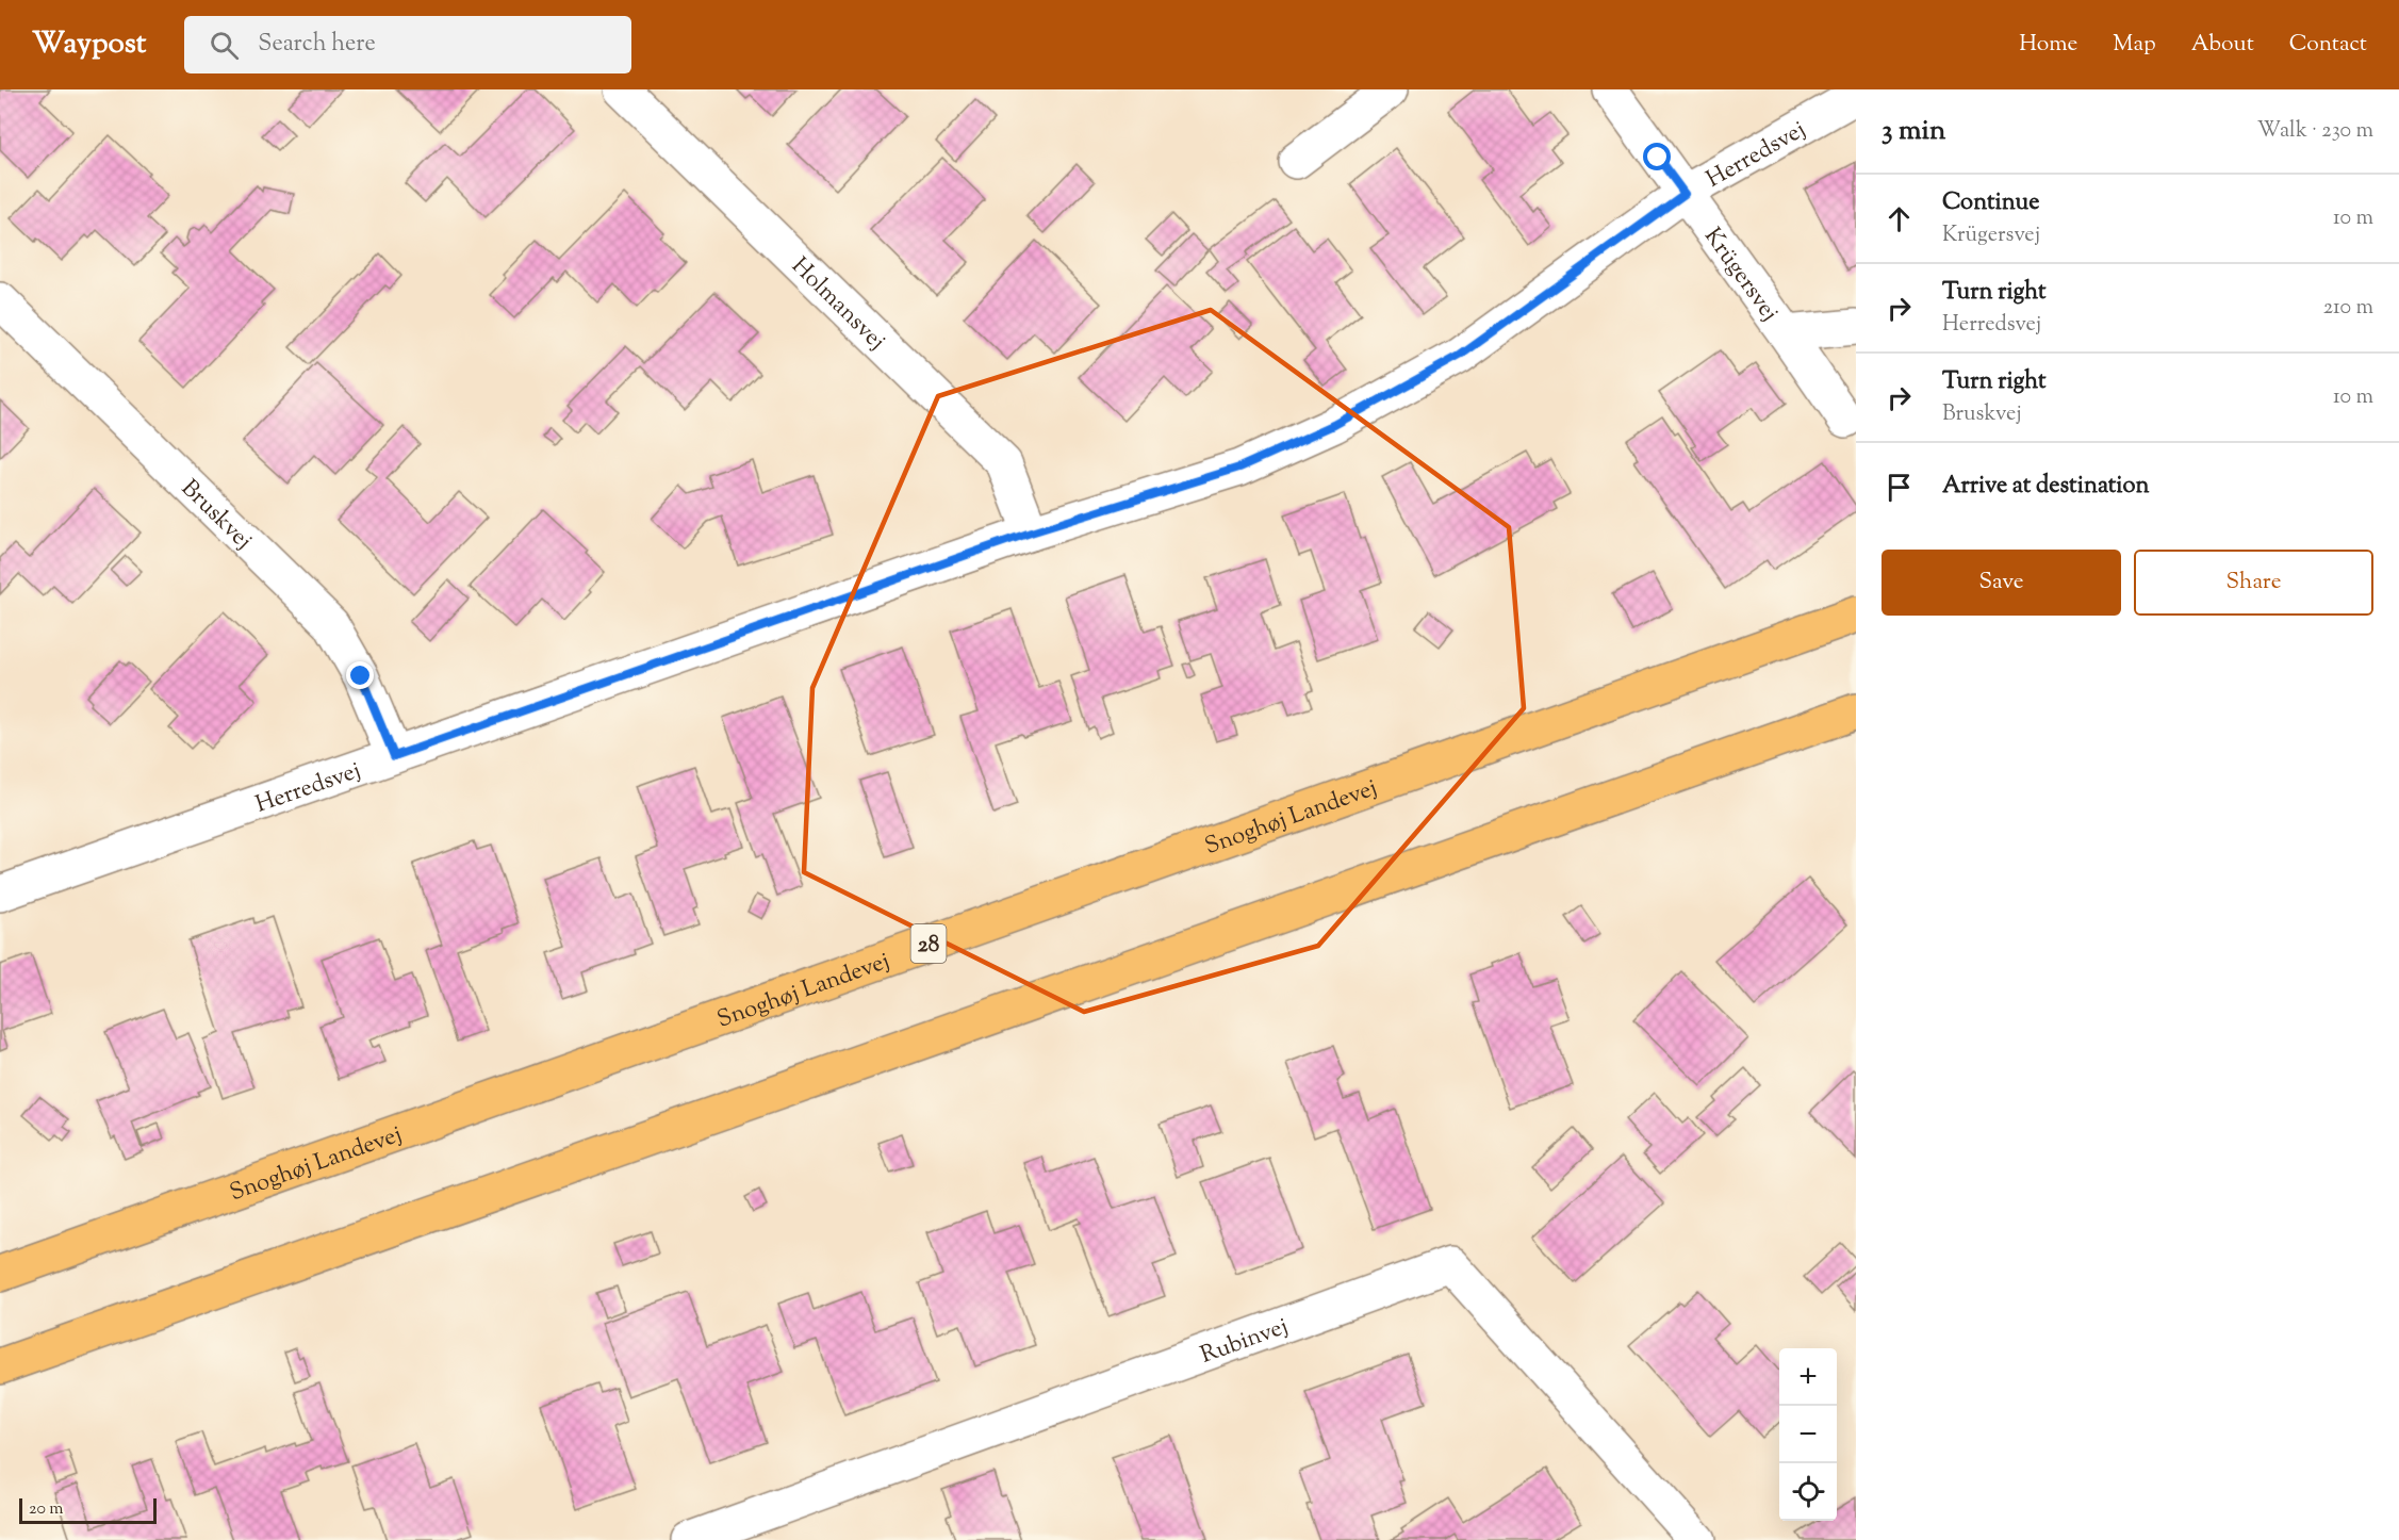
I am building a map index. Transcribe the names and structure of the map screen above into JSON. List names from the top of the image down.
{
  "streets": {
    "main road": ["Snoghøj Landevej", "28"],
    "street": [
      "Herredsvej",
      "Krügersvej",
      "Holmansvej",
      "Bruskvej",
      "Rubinvej"
    ]
  },
  "crossings": [
    ["Herredsvej", "Krügersvej"],
    ["Herredsvej", "Holmansvej"],
    ["Herredsvej", "Bruskvej"]
  ],
  "scale_bar": "20 m",
  "page": {
    "header": "Waypost",
    "search": "Search here",
    "nav": [
      "Home",
      "Map",
      "About",
      "Contact"
    ],
    "heading": ["3 min", "Walk · 230 m"],
    "list": [
      ["Continue", "Krügersvej", "10 m"],
      ["Turn right", "Herredsvej", "210 m"],
      ["Turn right", "Bruskvej", "10 m"],
      "Arrive at destination"
    ],
    "buttons": ["Save", "Share"],
    "map_buttons": ["+", "−"],
    "scale": "20 m"
  }
}
